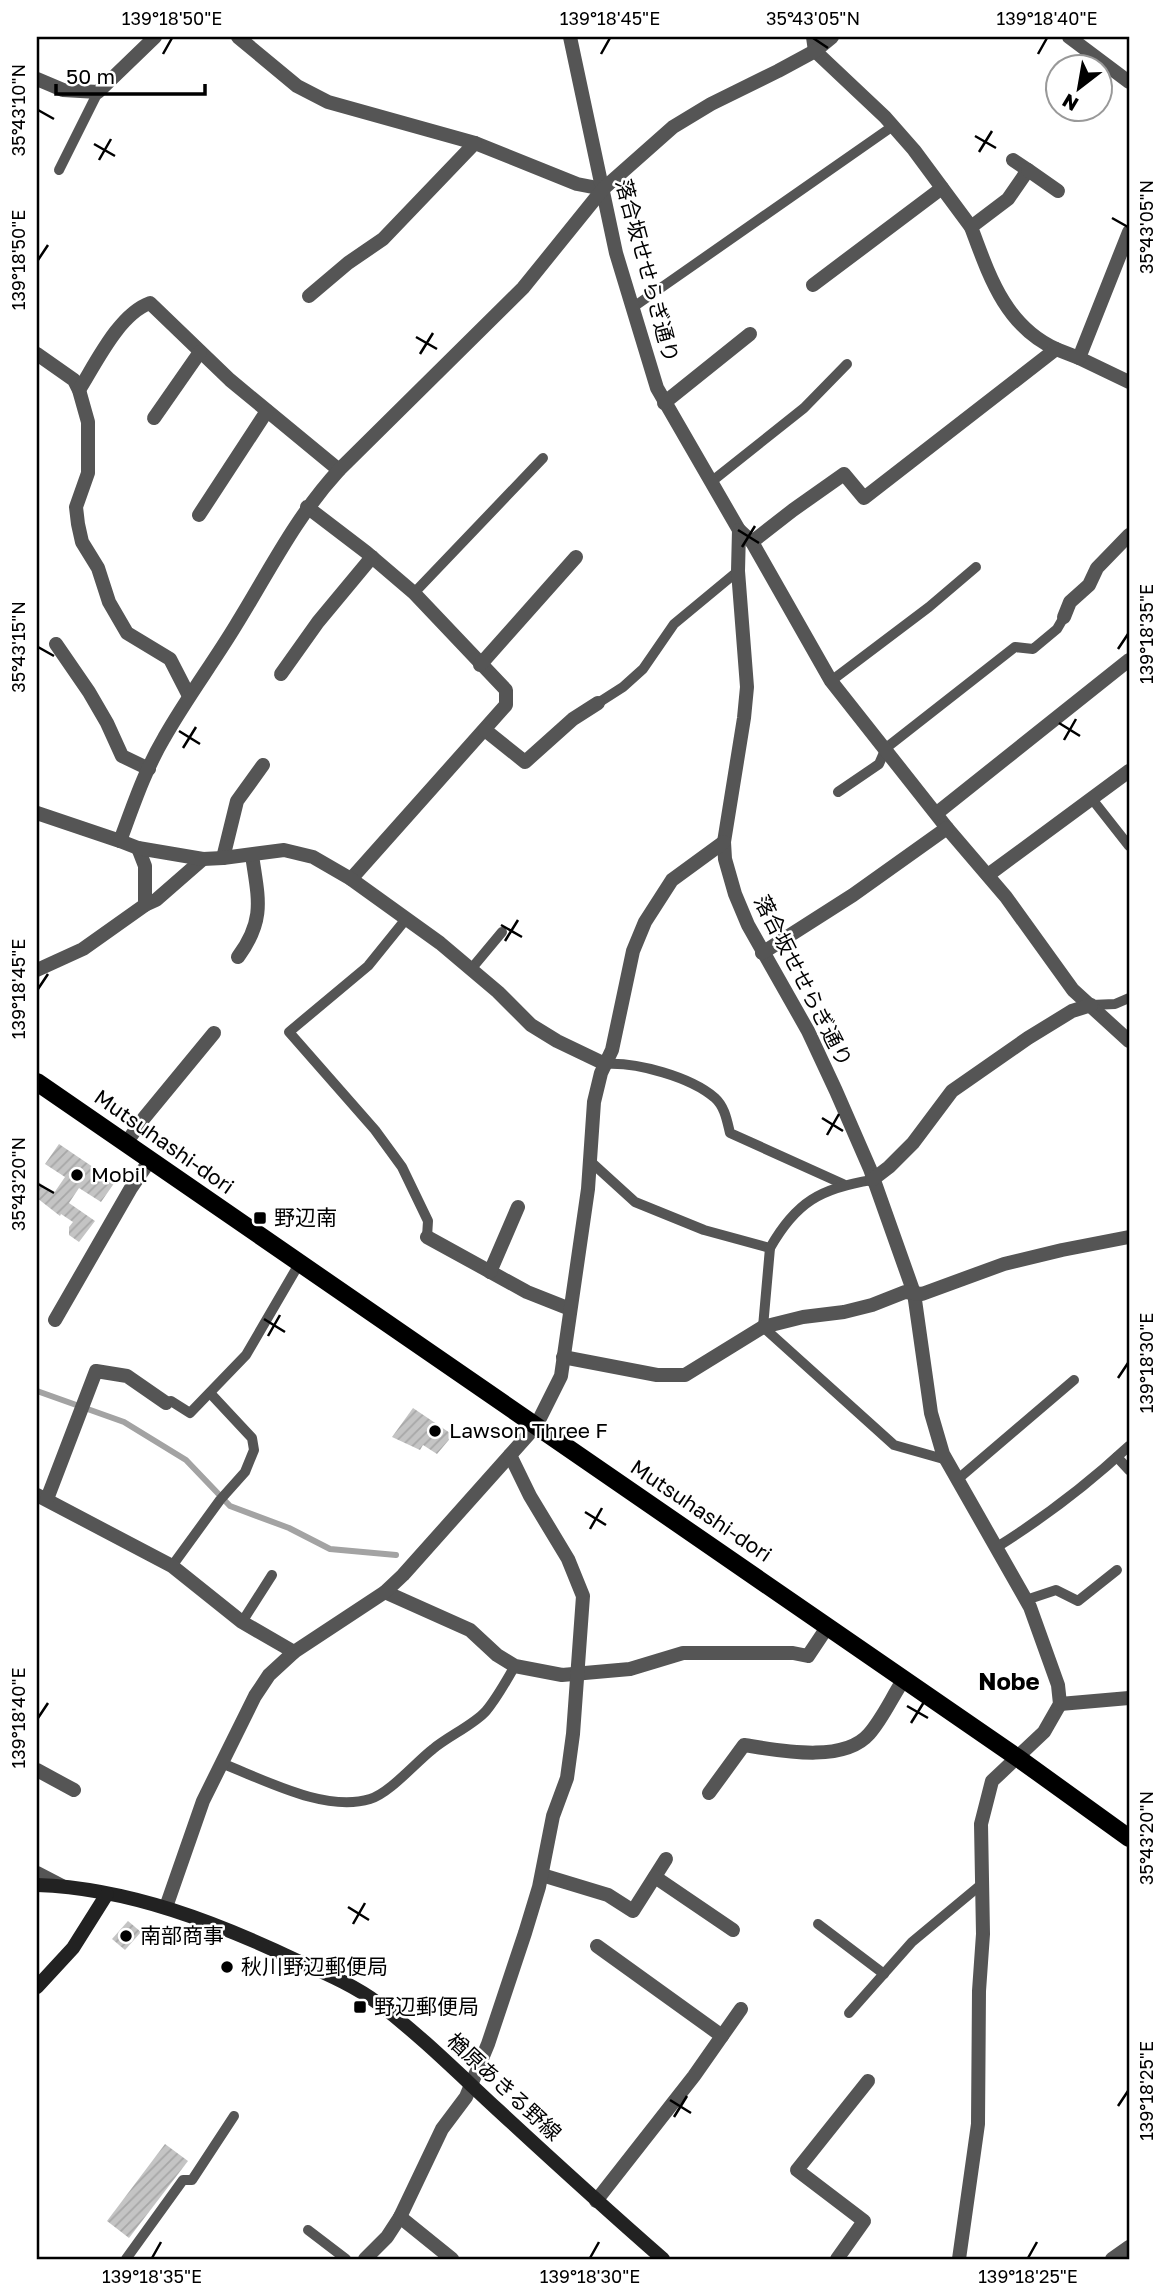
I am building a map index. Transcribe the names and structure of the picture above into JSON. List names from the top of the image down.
{
  "streets": {
    "main road": ["Mutsuhashi-dori", "楢原あきる野線"],
    "street": ["落合坂せせらぎ通り"]
  },
  "districts": ["Nobe"],
  "places": {
    "other": [
      "Mobil",
      "Lawson Three F",
      "南部商事",
      "秋川野辺郵便局"
    ],
    "transit": ["野辺南", "野辺郵便局"]
  },
  "scale_bar": "50 m",
  "north": "bottom left",
  "coordinates": [
    "139°18'50\"E",
    "139°18'45\"E",
    "35°43'05\"N",
    "139°18'40\"E",
    "35°43'10\"N",
    "139°18'35\"E",
    "35°43'15\"N",
    "35°43'20\"N",
    "139°18'30\"E",
    "139°18'25\"E"
  ]
}
